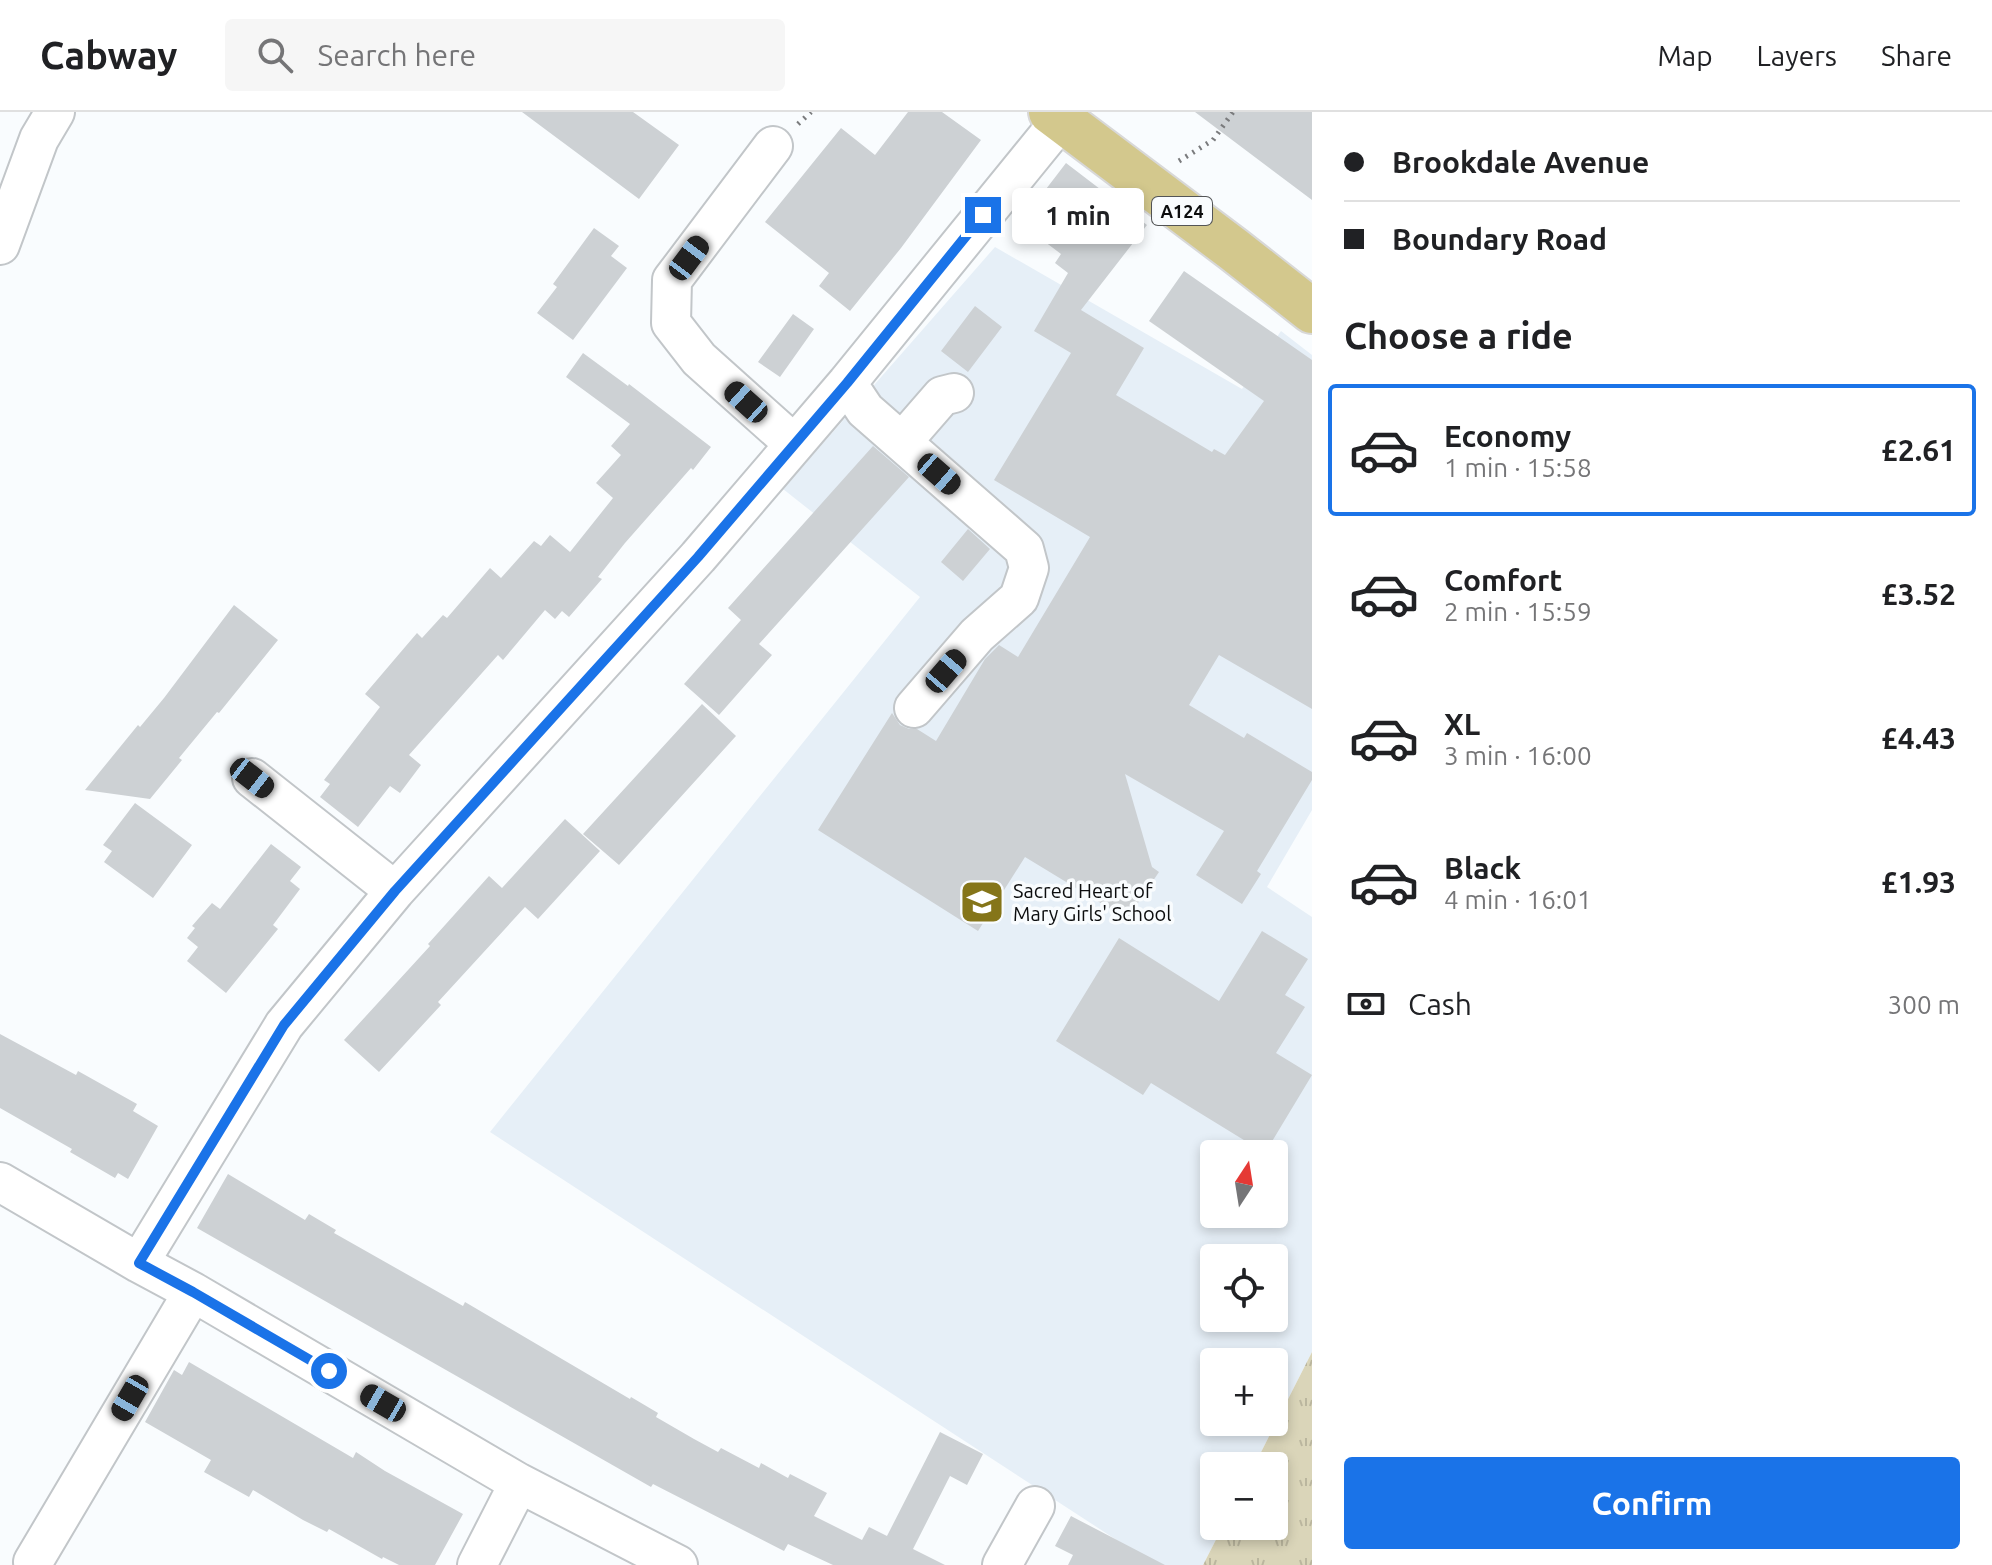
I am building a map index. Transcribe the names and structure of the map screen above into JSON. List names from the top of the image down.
{
  "streets": {
    "main road": ["A124"]
  },
  "places": {
    "school or university": ["Sacred Heart of Mary Girls' School"]
  },
  "north": "top",
  "page": {
    "header": "Cabway",
    "search": "Search here",
    "nav": ["Map", "Layers", "Share"],
    "banner": ["Brookdale Avenue", "Boundary Road"],
    "bubble": "1 min",
    "heading": "Choose a ride",
    "list": [
      {
        "name": "Economy",
        "note": "1 min · 15:58",
        "value": "£2.61"
      },
      {
        "name": "Comfort",
        "note": "2 min · 15:59",
        "value": "£3.52"
      },
      {
        "name": "XL",
        "note": "3 min · 16:00",
        "value": "£4.43"
      },
      {
        "name": "Black",
        "note": "4 min · 16:01",
        "value": "£1.93"
      }
    ],
    "pay": ["Cash", "300 m"],
    "map_buttons": ["+", "−"],
    "buttons": "Confirm"
  }
}
